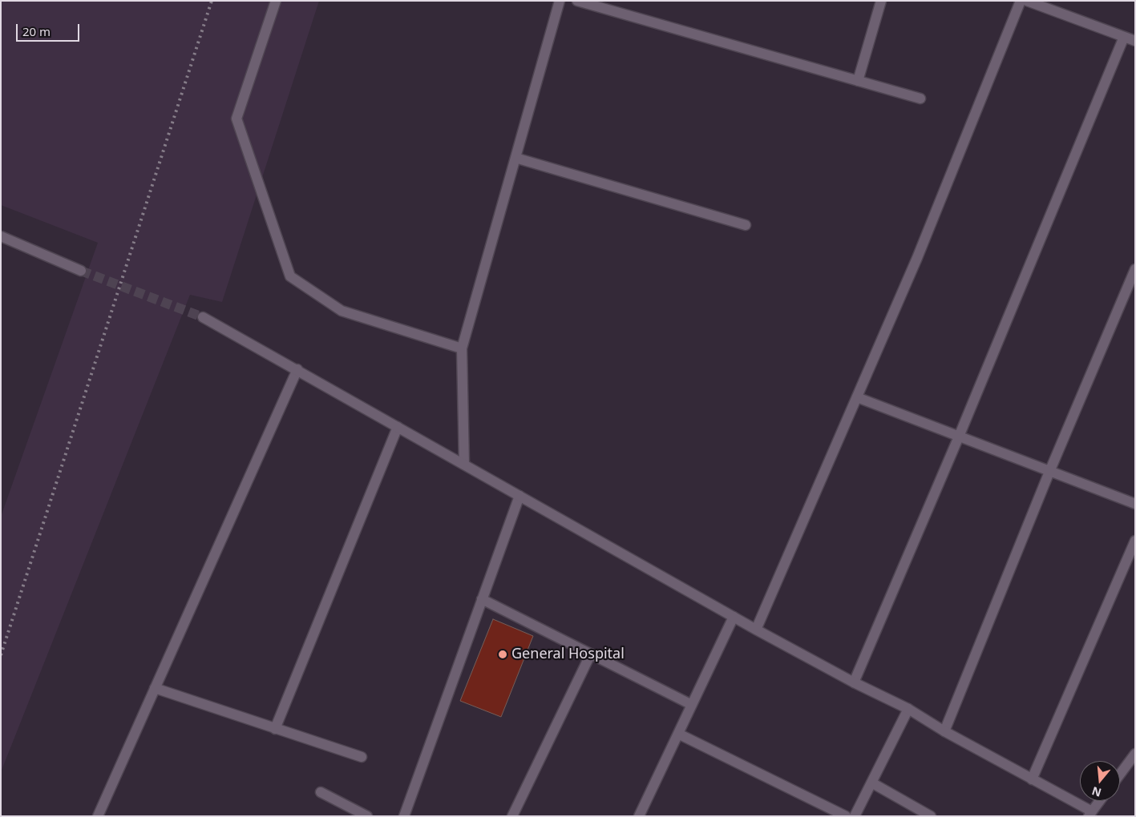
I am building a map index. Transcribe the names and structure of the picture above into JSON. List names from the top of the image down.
{
  "places": ["General Hospital"],
  "scale_bar": "20 m",
  "north": "bottom"
}
